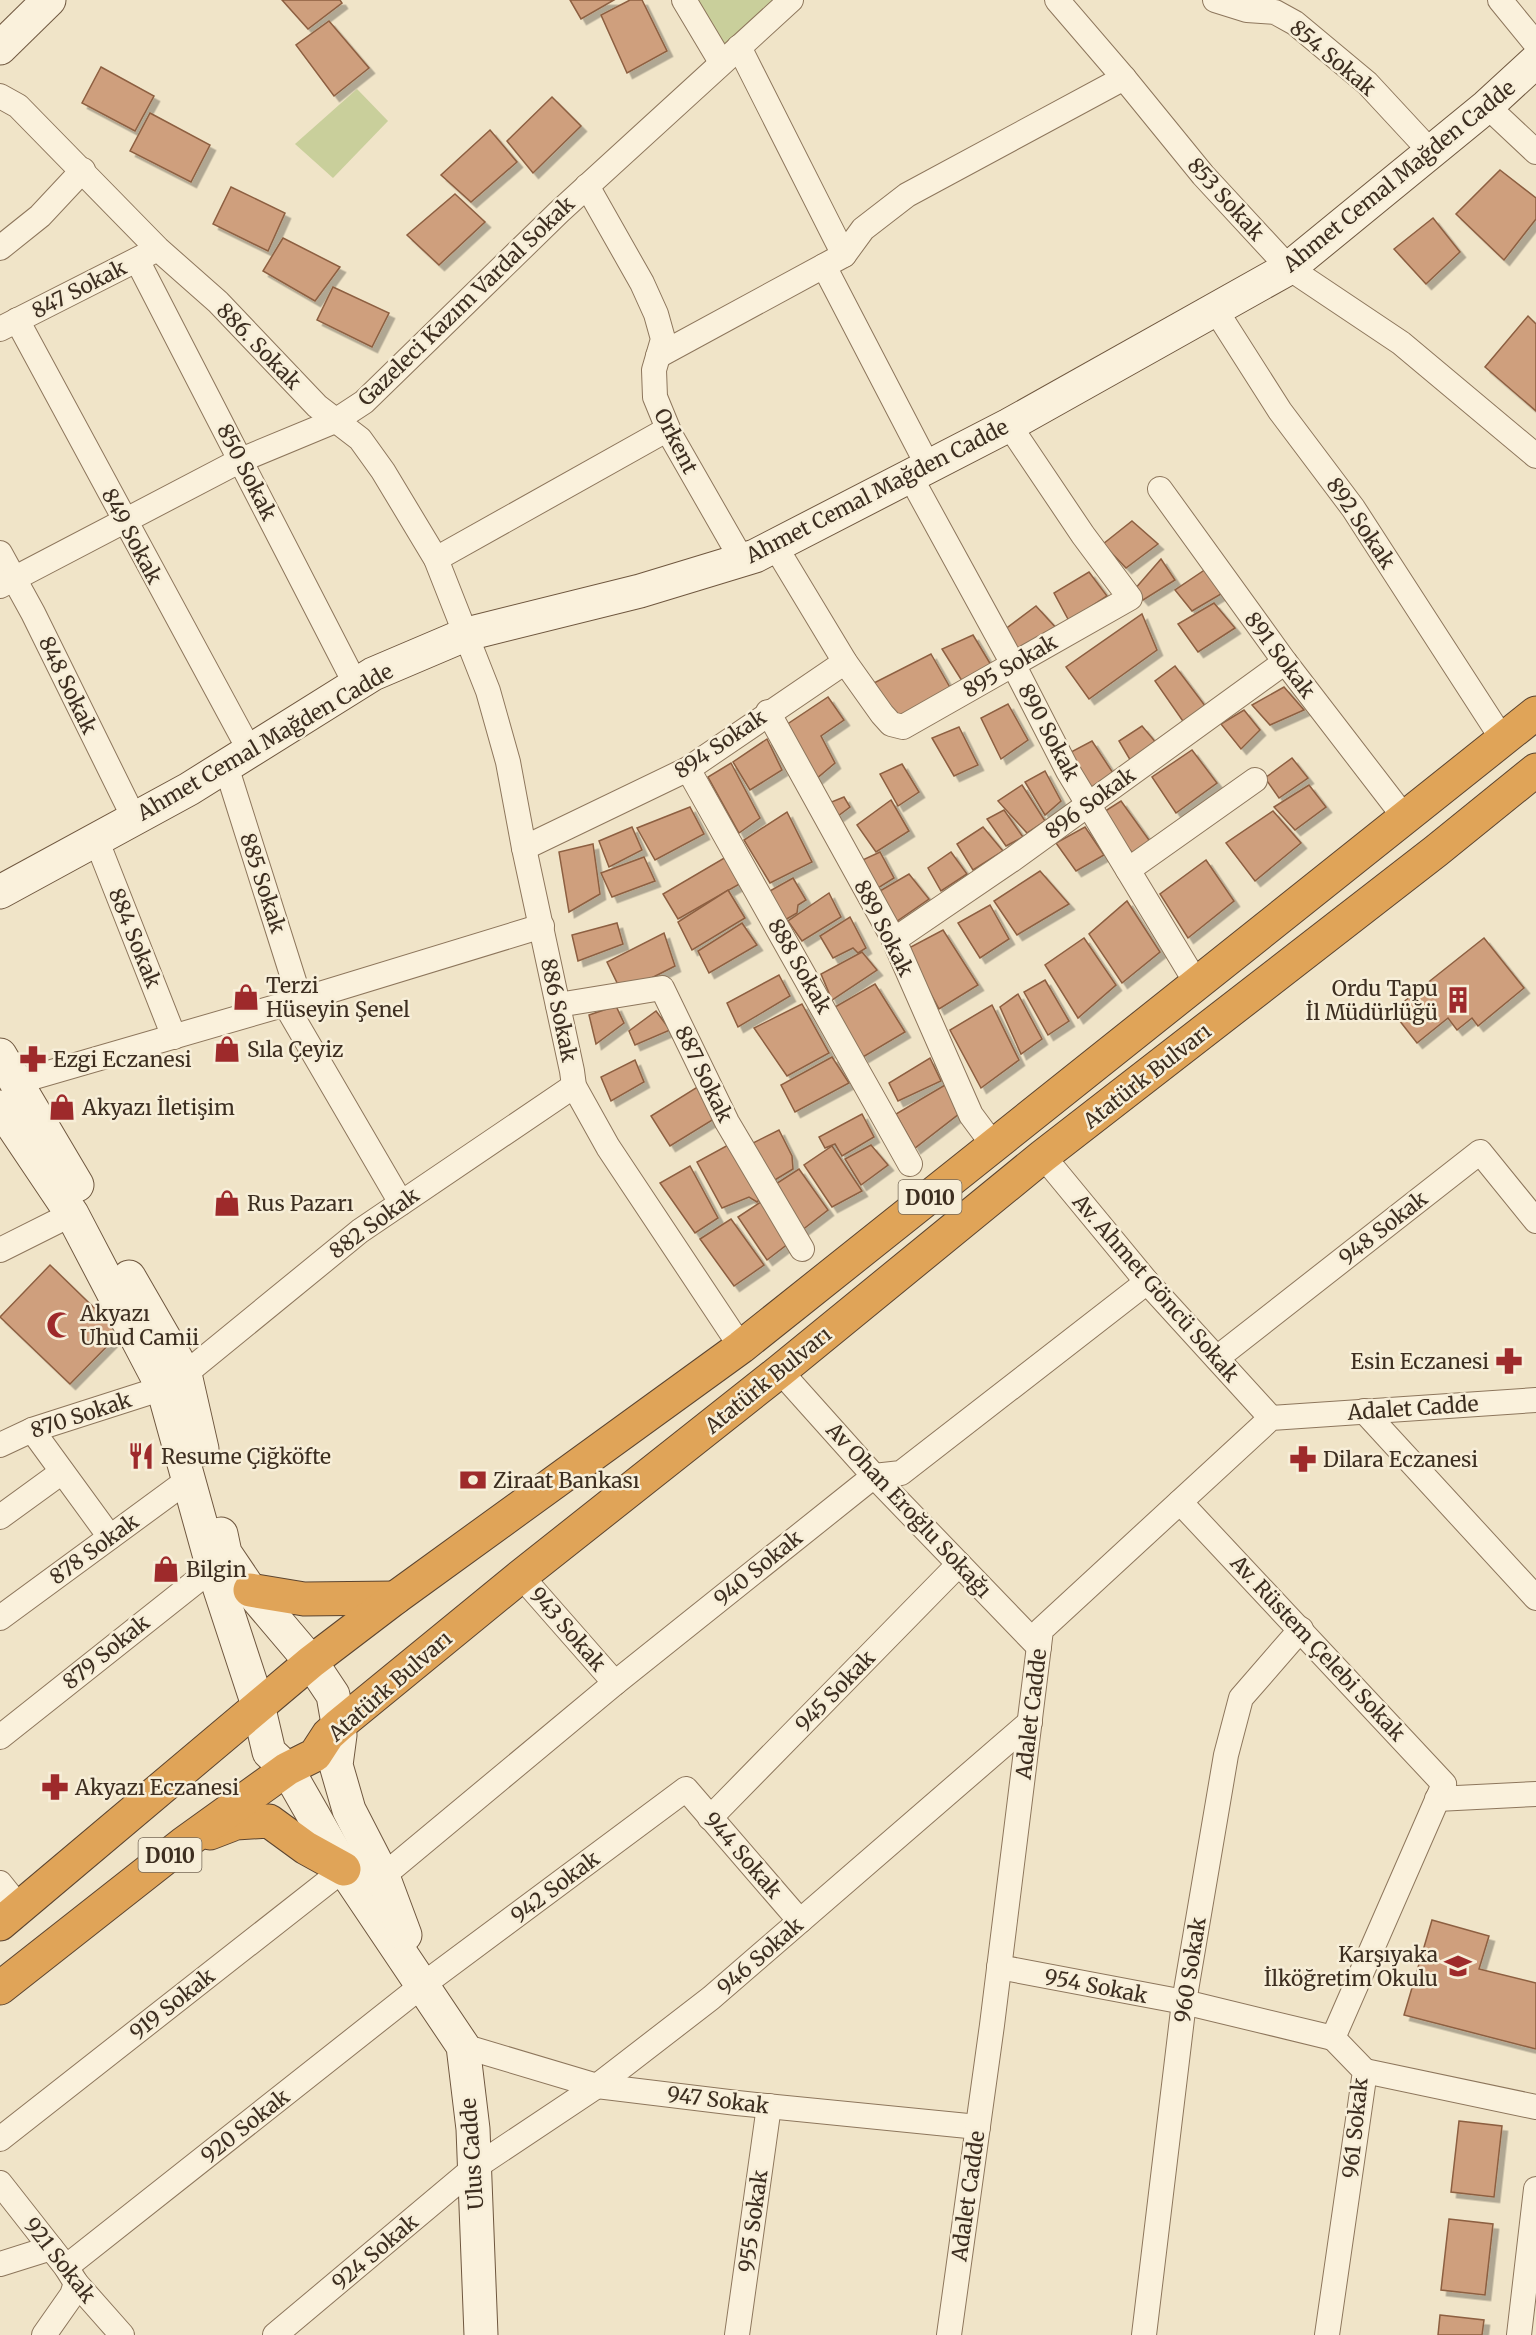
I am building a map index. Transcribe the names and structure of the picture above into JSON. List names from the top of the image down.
{
  "streets": {
    "highway": ["Atatürk Bulvarı", "D010"],
    "main road": ["Ahmet Cemal Mağden Cadde", "Ulus Cadde"],
    "street": [
      "854 Sokak",
      "853 Sokak",
      "847 Sokak",
      "Gazeleci Kazım Vardal Sokak",
      "886. Sokak",
      "Orkent",
      "850 Sokak",
      "892 Sokak",
      "849 Sokak",
      "891 Sokak",
      "895 Sokak",
      "848 Sokak",
      "890 Sokak",
      "894 Sokak",
      "896 Sokak",
      "885 Sokak",
      "889 Sokak",
      "884 Sokak",
      "888 Sokak",
      "886 Sokak",
      "887 Sokak",
      "882 Sokak",
      "948 Sokak",
      "Av. Ahmet Göncü Sokak",
      "Adalet Cadde",
      "870 Sokak",
      "Av Ohan Eroğlu Sokağı",
      "878 Sokak",
      "940 Sokak",
      "943 Sokak",
      "Av. Rüstem Çelebi Sokak",
      "879 Sokak",
      "945 Sokak",
      "944 Sokak",
      "942 Sokak",
      "946 Sokak",
      "960 Sokak",
      "954 Sokak",
      "919 Sokak",
      "947 Sokak",
      "920 Sokak",
      "961 Sokak",
      "955 Sokak",
      "924 Sokak",
      "921 Sokak"
    ]
  },
  "crossings": [
    ["854 Sokak", "Ahmet Cemal Mağden Cadde"],
    ["Ahmet Cemal Mağden Cadde", "853 Sokak"],
    ["Ahmet Cemal Mağden Cadde", "886. Sokak"],
    ["Ahmet Cemal Mağden Cadde", "Orkent"],
    ["Ahmet Cemal Mağden Cadde", "850 Sokak"],
    ["Ahmet Cemal Mağden Cadde", "892 Sokak"],
    ["Ahmet Cemal Mağden Cadde", "849 Sokak"],
    ["Ahmet Cemal Mağden Cadde", "895 Sokak"],
    ["Ahmet Cemal Mağden Cadde", "848 Sokak"],
    ["Ahmet Cemal Mağden Cadde", "890 Sokak"],
    ["Ahmet Cemal Mağden Cadde", "885 Sokak"],
    ["Ahmet Cemal Mağden Cadde", "884 Sokak"],
    ["Ahmet Cemal Mağden Cadde", "886 Sokak"],
    ["847 Sokak", "886. Sokak"],
    ["847 Sokak", "850 Sokak"],
    ["847 Sokak", "849 Sokak"],
    ["Gazeleci Kazım Vardal Sokak", "886. Sokak"],
    ["Gazeleci Kazım Vardal Sokak", "Orkent"],
    ["Gazeleci Kazım Vardal Sokak", "850 Sokak"],
    ["Gazeleci Kazım Vardal Sokak", "849 Sokak"],
    ["Gazeleci Kazım Vardal Sokak", "848 Sokak"],
    ["886. Sokak", "850 Sokak"],
    ["886. Sokak", "886 Sokak"],
    ["892 Sokak", "Atatürk Bulvarı"],
    ["849 Sokak", "885 Sokak"],
    ["891 Sokak", "896 Sokak"],
    ["891 Sokak", "Atatürk Bulvarı"],
    ["895 Sokak", "890 Sokak"],
    ["895 Sokak", "894 Sokak"],
    ["890 Sokak", "896 Sokak"],
    ["890 Sokak", "Atatürk Bulvarı"],
    ["894 Sokak", "889 Sokak"],
    ["894 Sokak", "888 Sokak"],
    ["894 Sokak", "886 Sokak"],
    ["896 Sokak", "889 Sokak"],
    ["885 Sokak", "882 Sokak"],
    ["889 Sokak", "Atatürk Bulvarı"],
    ["886 Sokak", "887 Sokak"],
    ["886 Sokak", "Atatürk Bulvarı"],
    ["886 Sokak", "882 Sokak"],
    ["Atatürk Bulvarı", "Av. Ahmet Göncü Sokak"],
    ["Atatürk Bulvarı", "Av Ohan Eroğlu Sokağı"],
    ["Atatürk Bulvarı", "943 Sokak"],
    ["Atatürk Bulvarı", "Ulus Cadde"],
    ["882 Sokak", "870 Sokak"],
    ["882 Sokak", "Ulus Cadde"],
    ["948 Sokak", "Av. Ahmet Göncü Sokak"],
    ["Av. Ahmet Göncü Sokak", "Adalet Cadde"],
    ["Av. Ahmet Göncü Sokak", "940 Sokak"],
    ["Adalet Cadde", "Av Ohan Eroğlu Sokağı"],
    ["Adalet Cadde", "Av. Rüstem Çelebi Sokak"],
    ["Adalet Cadde", "946 Sokak"],
    ["Adalet Cadde", "954 Sokak"],
    ["Adalet Cadde", "947 Sokak"],
    ["870 Sokak", "Ulus Cadde"],
    ["Av Ohan Eroğlu Sokağı", "940 Sokak"],
    ["Av Ohan Eroğlu Sokağı", "945 Sokak"],
    ["878 Sokak", "Ulus Cadde"],
    ["940 Sokak", "943 Sokak"],
    ["940 Sokak", "Ulus Cadde"],
    ["Av. Rüstem Çelebi Sokak", "960 Sokak"],
    ["879 Sokak", "Ulus Cadde"],
    ["945 Sokak", "944 Sokak"],
    ["944 Sokak", "942 Sokak"],
    ["944 Sokak", "946 Sokak"],
    ["942 Sokak", "920 Sokak"],
    ["942 Sokak", "Ulus Cadde"],
    ["946 Sokak", "947 Sokak"],
    ["946 Sokak", "Ulus Cadde"],
    ["946 Sokak", "924 Sokak"],
    ["960 Sokak", "954 Sokak"],
    ["954 Sokak", "961 Sokak"],
    ["919 Sokak", "Ulus Cadde"],
    ["947 Sokak", "Ulus Cadde"],
    ["947 Sokak", "955 Sokak"],
    ["920 Sokak", "Ulus Cadde"],
    ["920 Sokak", "921 Sokak"],
    ["Ulus Cadde", "924 Sokak"]
  ],
  "places": {
    "shop": [
      "Terzi Hüseyin Şenel",
      "Sıla Çeyiz",
      "Akyazı İletişim",
      "Rus Pazarı",
      "Bilgin"
    ],
    "building": ["Ordu Tapu İl Müdürlüğü"],
    "pharmacy": [
      "Ezgi Eczanesi",
      "Esin Eczanesi",
      "Dilara Eczanesi",
      "Akyazı Eczanesi"
    ],
    "mosque": ["Akyazı Uhud Camii"],
    "restaurant": ["Resume Çiğköfte"],
    "bank": ["Ziraat Bankası"],
    "school or university": ["Karşıyaka İlköğretim Okulu"]
  }
}
